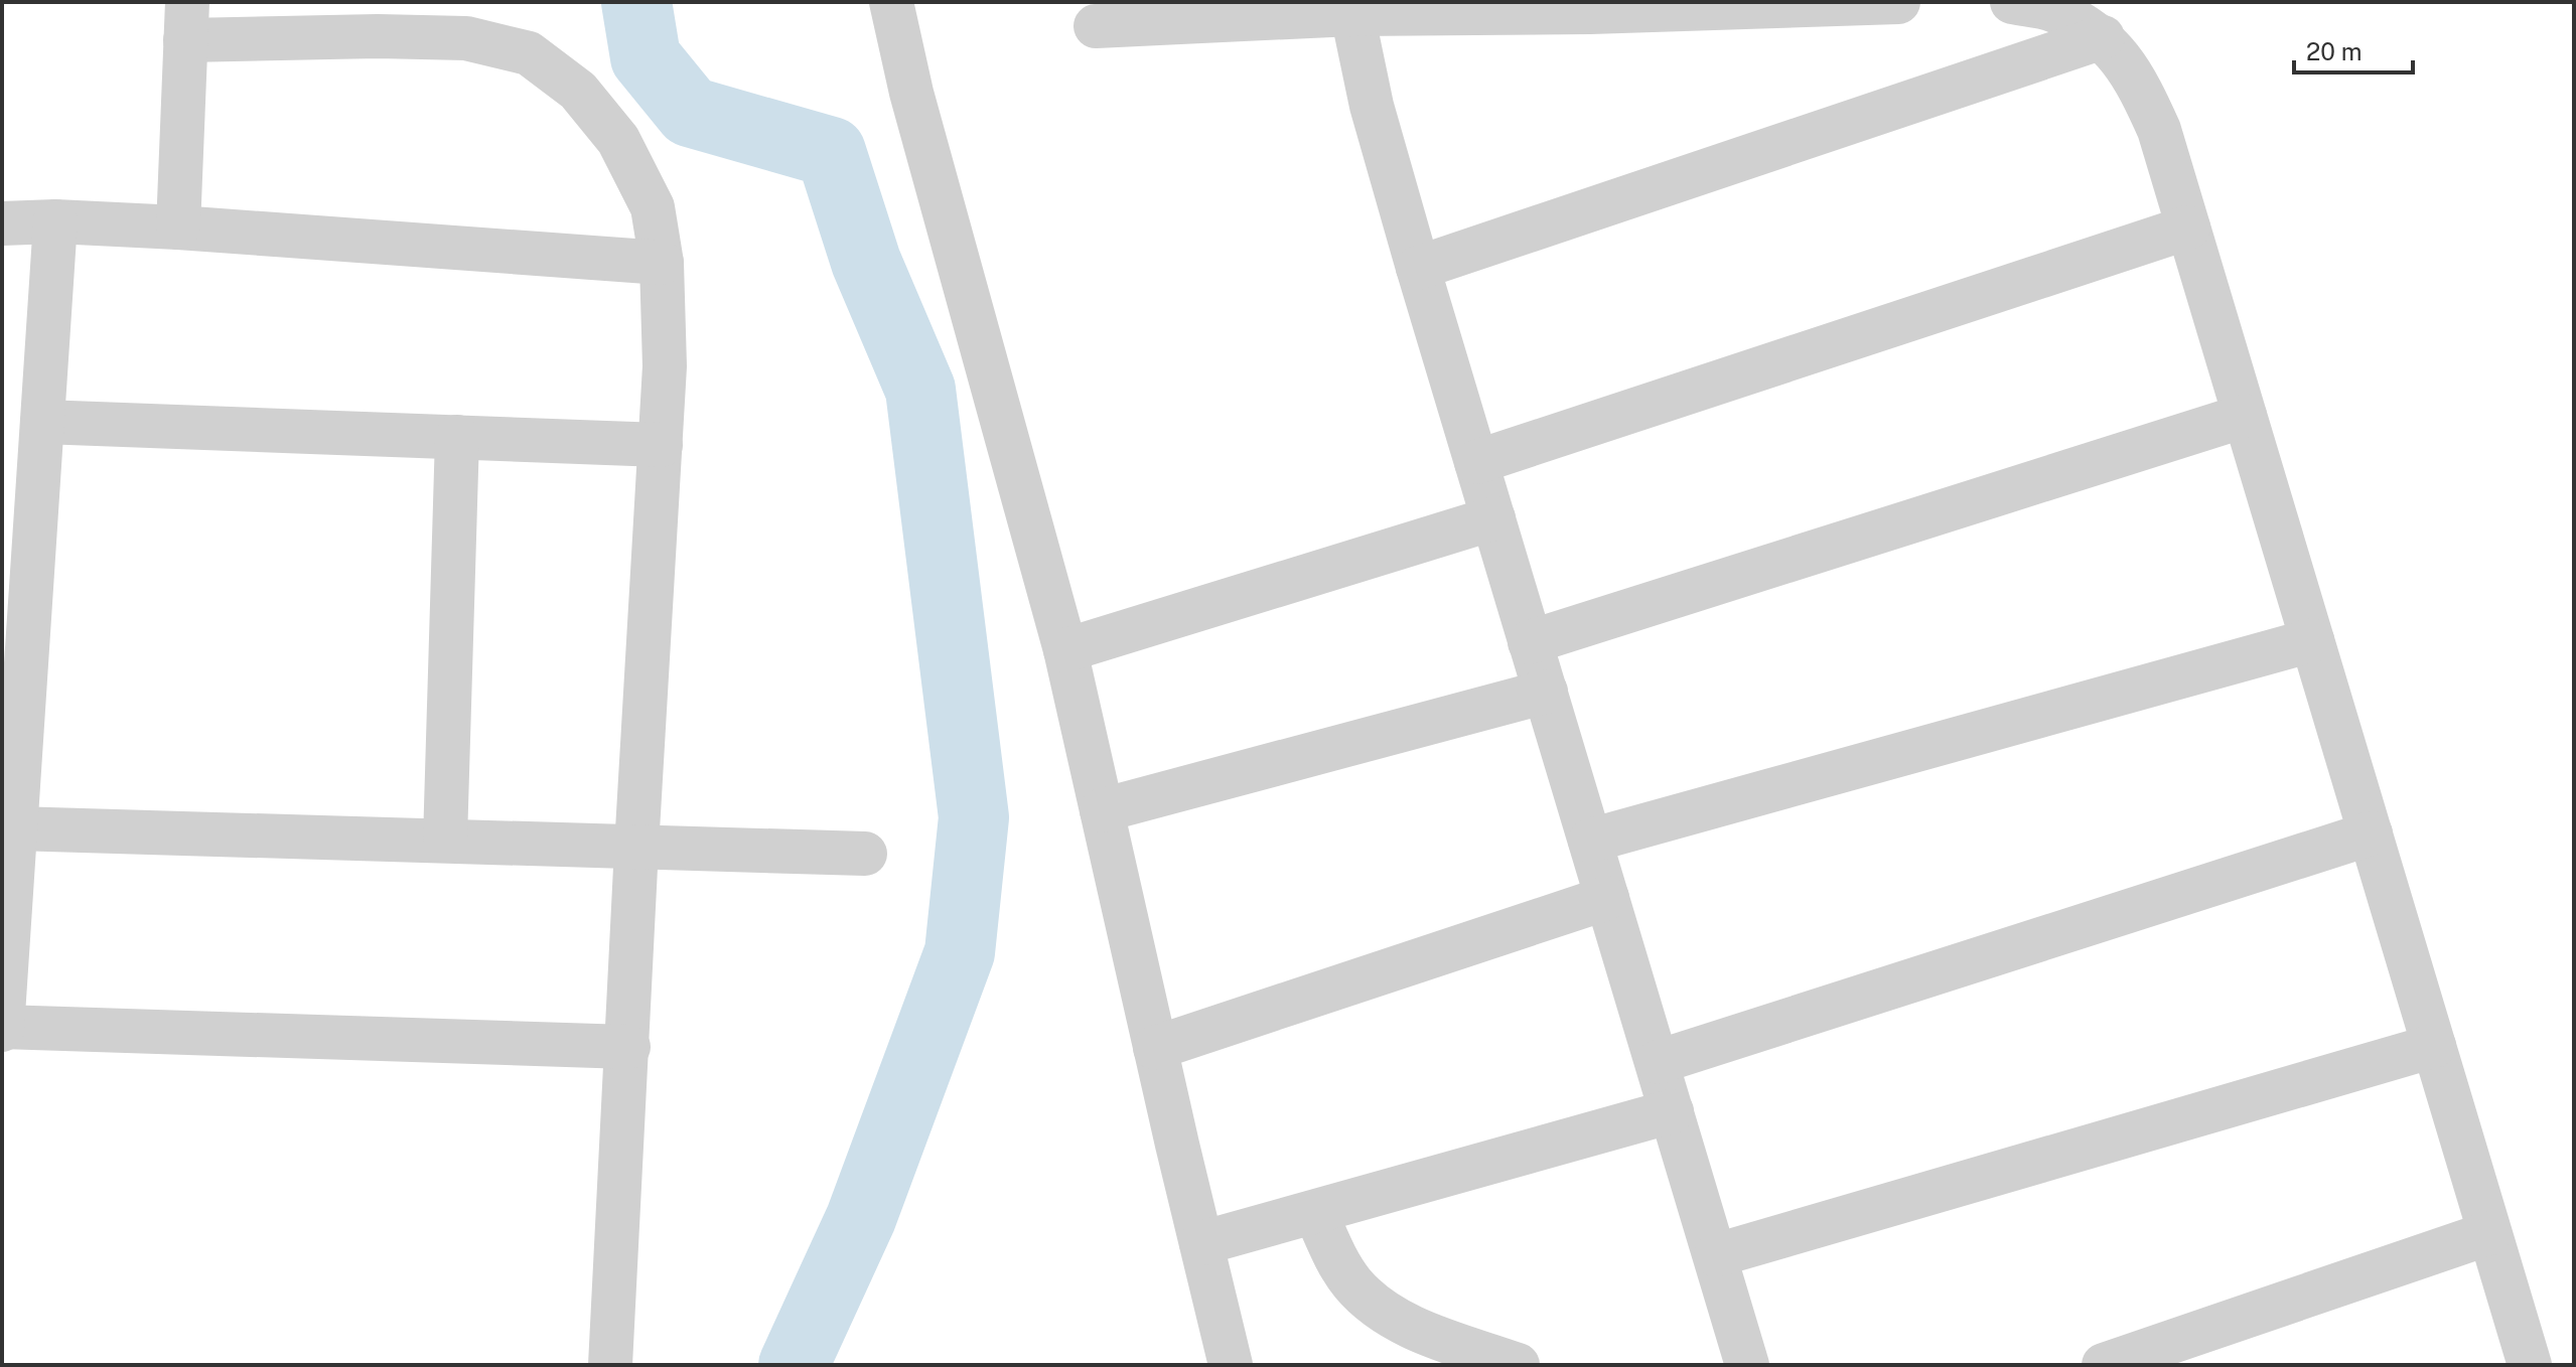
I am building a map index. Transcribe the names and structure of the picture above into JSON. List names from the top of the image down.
{
  "scale_bar": "20 m"
}
